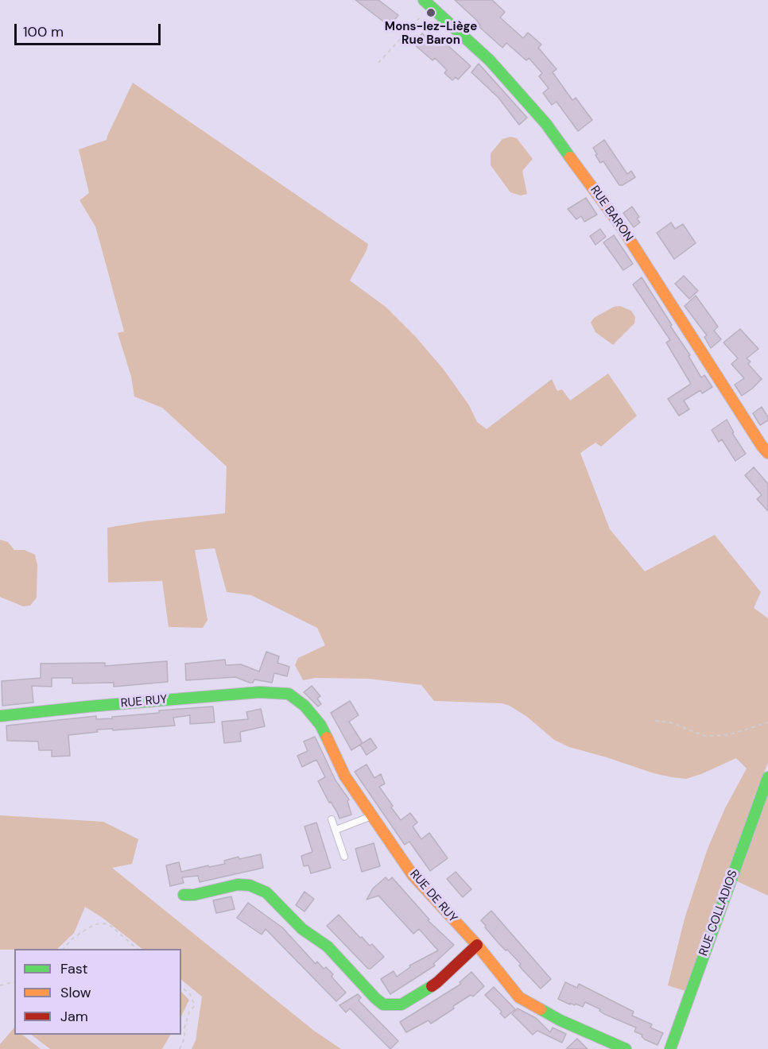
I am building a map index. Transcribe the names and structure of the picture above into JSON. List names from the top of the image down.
{
  "streets": {
    "street": [
      "RUE BARON",
      "RUE RUY",
      "RUE DE RUY",
      "RUE COLLADIOS"
    ]
  },
  "crossings": [
    ["RUE RUY", "RUE DE RUY"]
  ],
  "places": ["Mons-lez-Liège Rue Baron"],
  "legend": ["Fast", "Slow", "Jam"],
  "scale_bar": "100 m"
}
